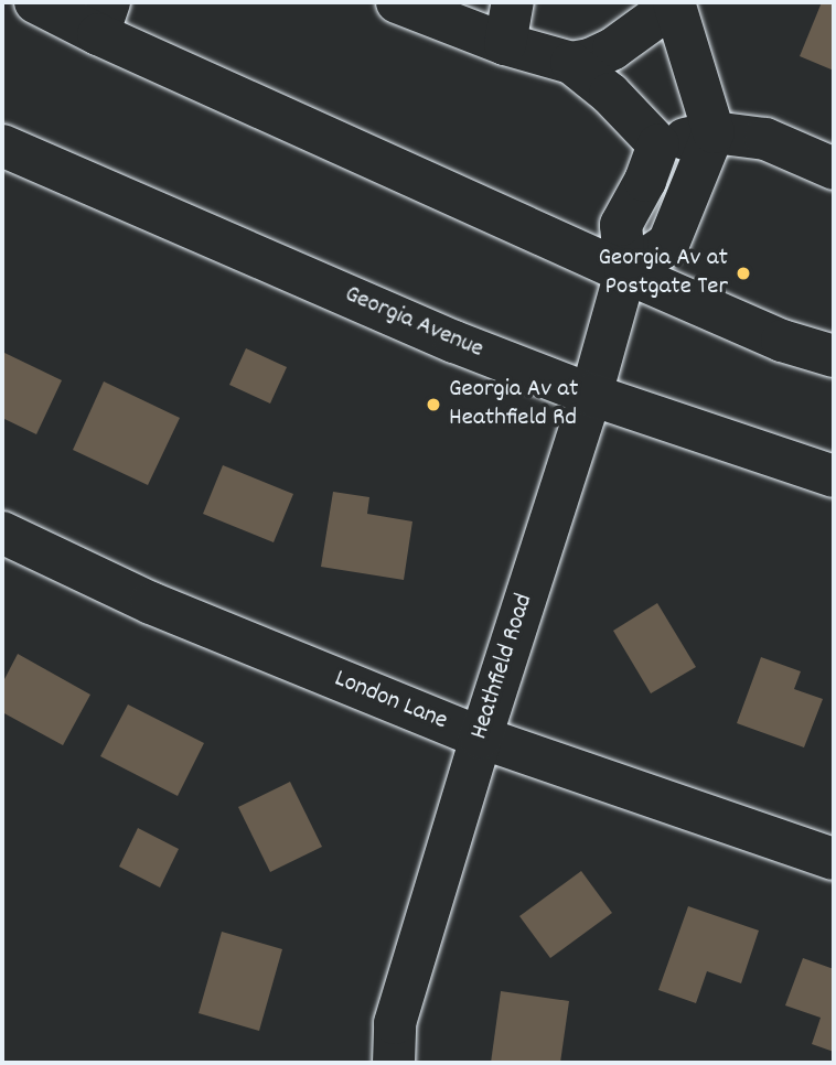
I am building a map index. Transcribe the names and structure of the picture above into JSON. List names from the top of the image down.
{
  "streets": {
    "street": ["Georgia Avenue", "Heathfield Road", "London Lane"]
  },
  "crossings": [
    ["Georgia Avenue", "Heathfield Road"],
    ["Heathfield Road", "London Lane"]
  ],
  "places": ["Georgia Av at Postgate Ter", "Georgia Av at Heathfield Rd"]
}
